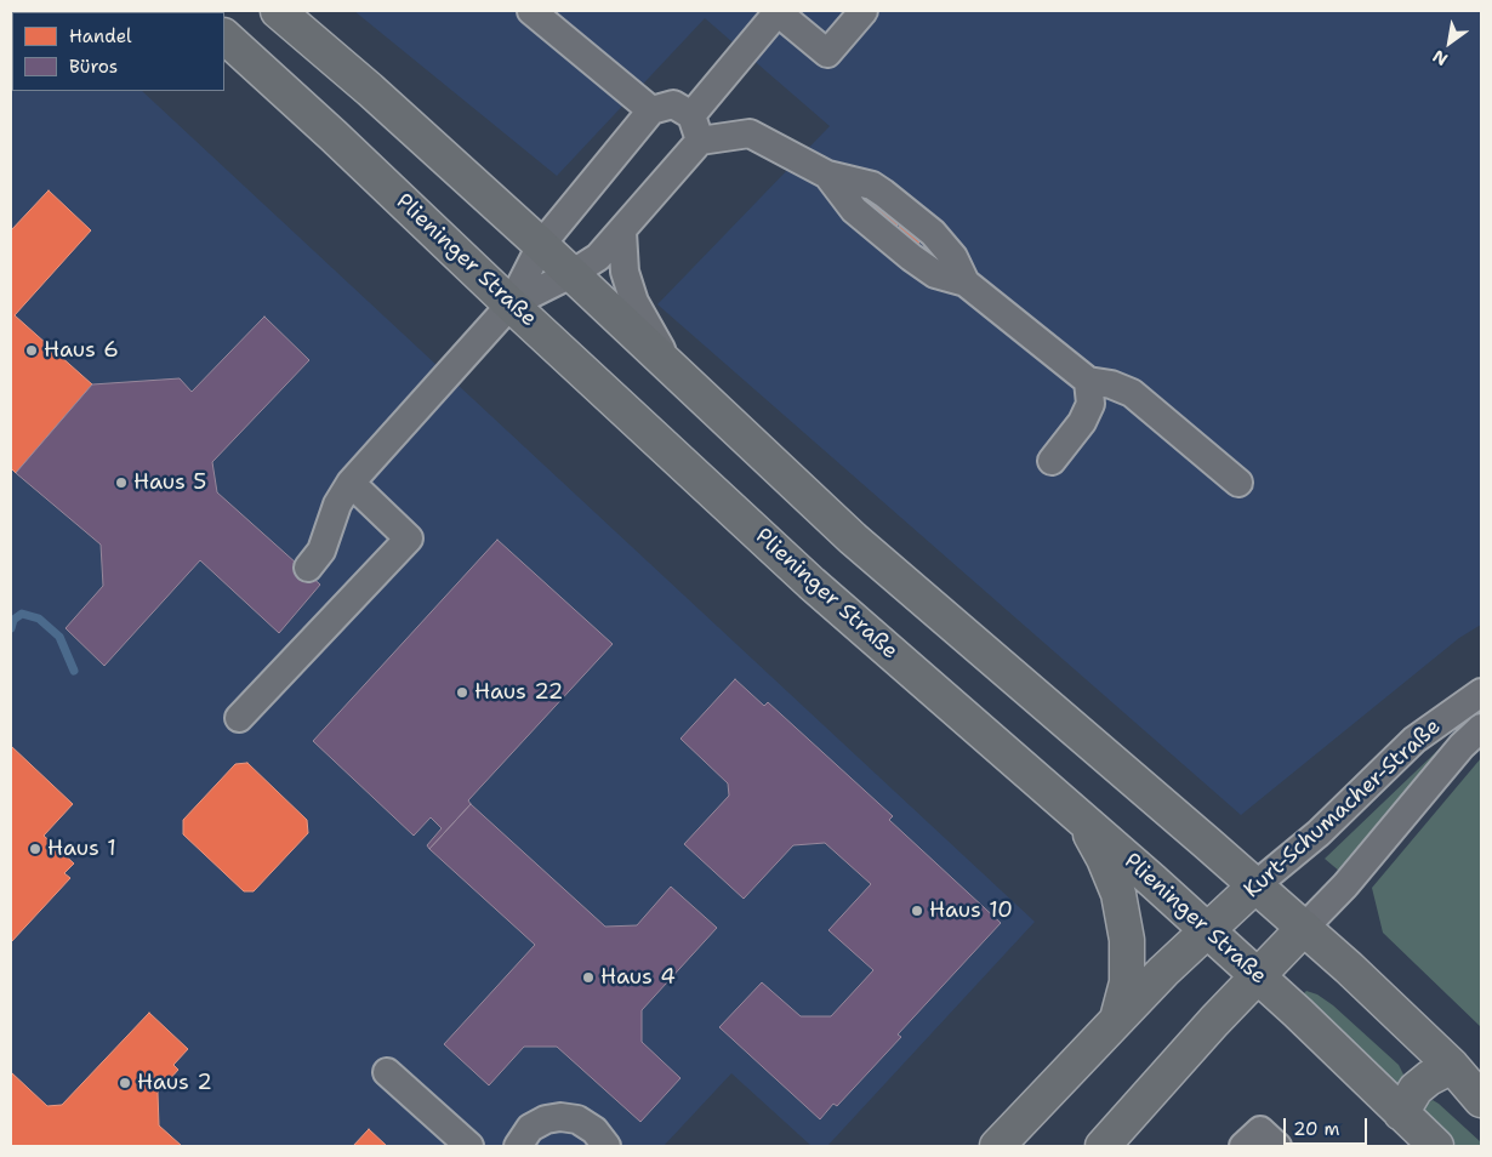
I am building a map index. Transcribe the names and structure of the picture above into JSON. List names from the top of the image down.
{
  "streets": {
    "main road": ["Plieninger Straße", "Kurt-Schumacher-Straße"]
  },
  "crossings": [
    ["Plieninger Straße", "Kurt-Schumacher-Straße"]
  ],
  "places": [
    "Haus 6",
    "Haus 5",
    "Haus 22",
    "Haus 1",
    "Haus 10",
    "Haus 4",
    "Haus 2"
  ],
  "legend": ["Handel", "Büros"],
  "scale_bar": "20 m",
  "north": "bottom left"
}
